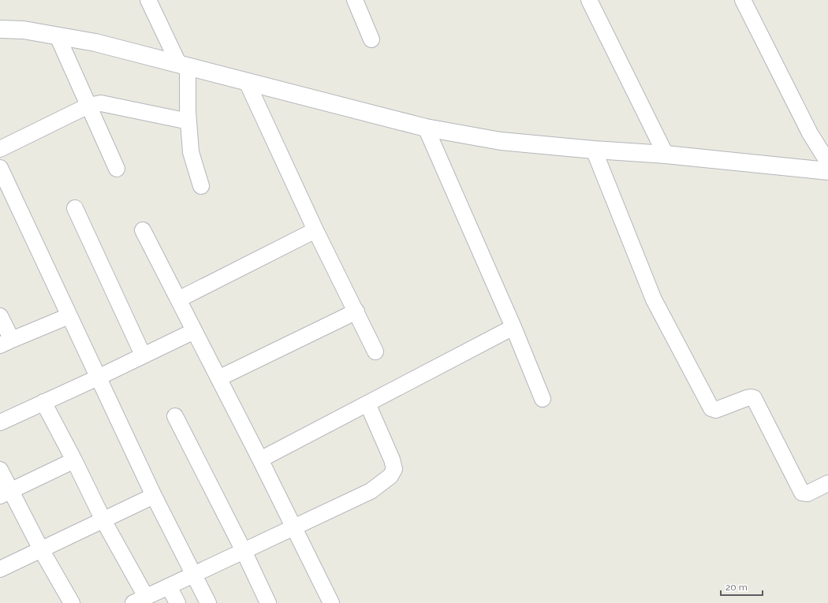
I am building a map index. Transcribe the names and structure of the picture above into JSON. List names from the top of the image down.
{
  "scale_bar": "20 m"
}
